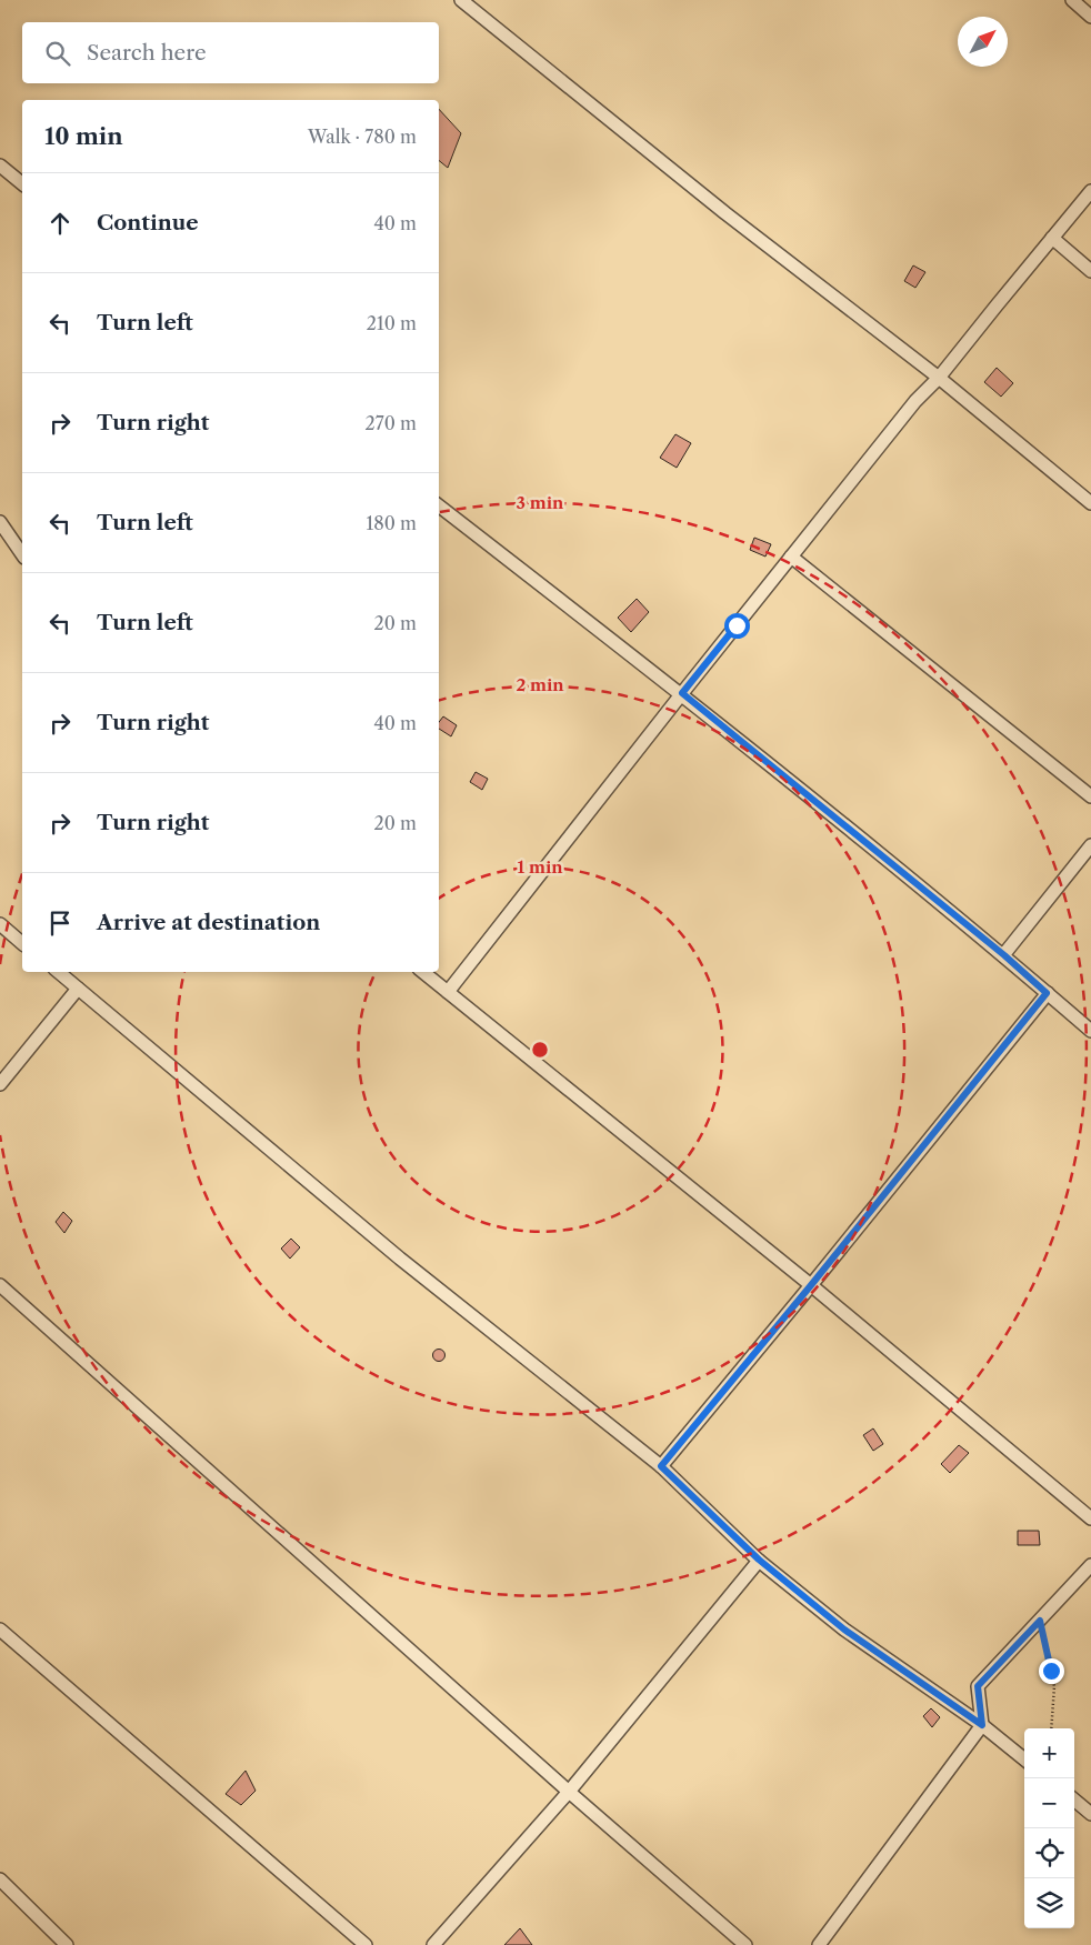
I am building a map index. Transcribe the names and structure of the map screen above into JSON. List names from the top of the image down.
{
  "north": "top right",
  "page": {
    "search": "Search here",
    "heading": ["10 min", "Walk · 780 m"],
    "list": [
      ["Continue", "40 m"],
      ["Turn left", "210 m"],
      ["Turn right", "270 m"],
      ["Turn left", "180 m"],
      ["Turn left", "20 m"],
      ["Turn right", "40 m"],
      ["Turn right", "20 m"],
      "Arrive at destination"
    ],
    "map_buttons": ["+", "−"]
  },
  "rings": ["3 min", "2 min", "1 min"]
}
